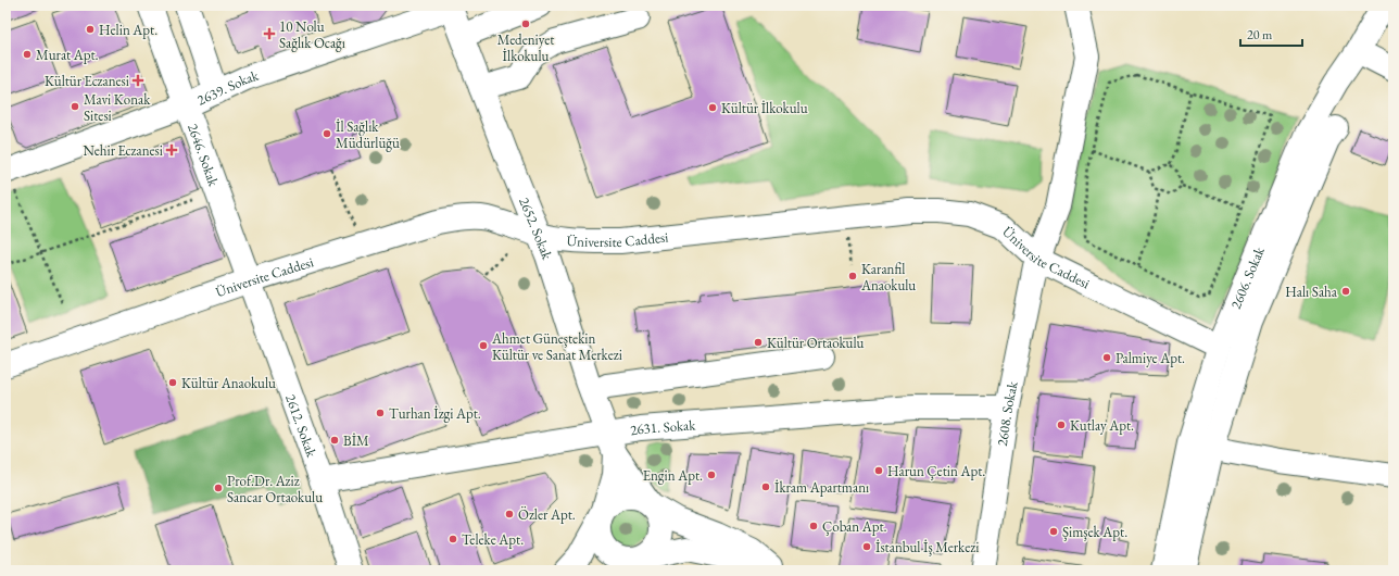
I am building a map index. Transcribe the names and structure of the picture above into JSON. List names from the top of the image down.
{
  "streets": {
    "street": [
      "2639. Sokak",
      "2646. Sokak",
      "2652. Sokak",
      "Üniversite Caddesi",
      "2606. Sokak",
      "2608. Sokak",
      "2612. Sokak",
      "2631. Sokak"
    ]
  },
  "crossings": [
    ["2639. Sokak", "2646. Sokak"],
    ["2639. Sokak", "2652. Sokak"],
    ["2646. Sokak", "Üniversite Caddesi"],
    ["2646. Sokak", "2612. Sokak"],
    ["2652. Sokak", "Üniversite Caddesi"],
    ["2652. Sokak", "2631. Sokak"],
    ["Üniversite Caddesi", "2606. Sokak"],
    ["Üniversite Caddesi", "2608. Sokak"],
    ["Üniversite Caddesi", "2612. Sokak"],
    ["2608. Sokak", "2631. Sokak"],
    ["2612. Sokak", "2631. Sokak"]
  ],
  "places": {
    "other": [
      "Medeniyet İlkokulu",
      "Helin Apt.",
      "Murat Apt.",
      "Mavi Konak Sitesi",
      "Kültür İlkokulu",
      "İl Sağlık Müdürlüğü",
      "Karanfil Anaokulu",
      "Halı Saha",
      "Kültür Ortaokulu",
      "Ahmet Güneştekin Kültür ve Sanat Merkezi",
      "Palmiye Apt.",
      "Kültür Anaokulu",
      "Turhan İzgi Apt.",
      "Kutlay Apt.",
      "BİM",
      "Harun Çetin Apt.",
      "Engin Apt.",
      "İkram Apartmanı",
      "Prof.Dr. Aziz Sancar Ortaokulu",
      "Özler Apt.",
      "Çoban Apt.",
      "Şimşek Apt.",
      "Teleke Apt.",
      "İstanbul İş Merkezi"
    ],
    "health": ["10 Nolu Sağlık Ocağı", "Kültür Eczanesi", "Nehir Eczanesi"]
  },
  "scale_bar": "20 m"
}
